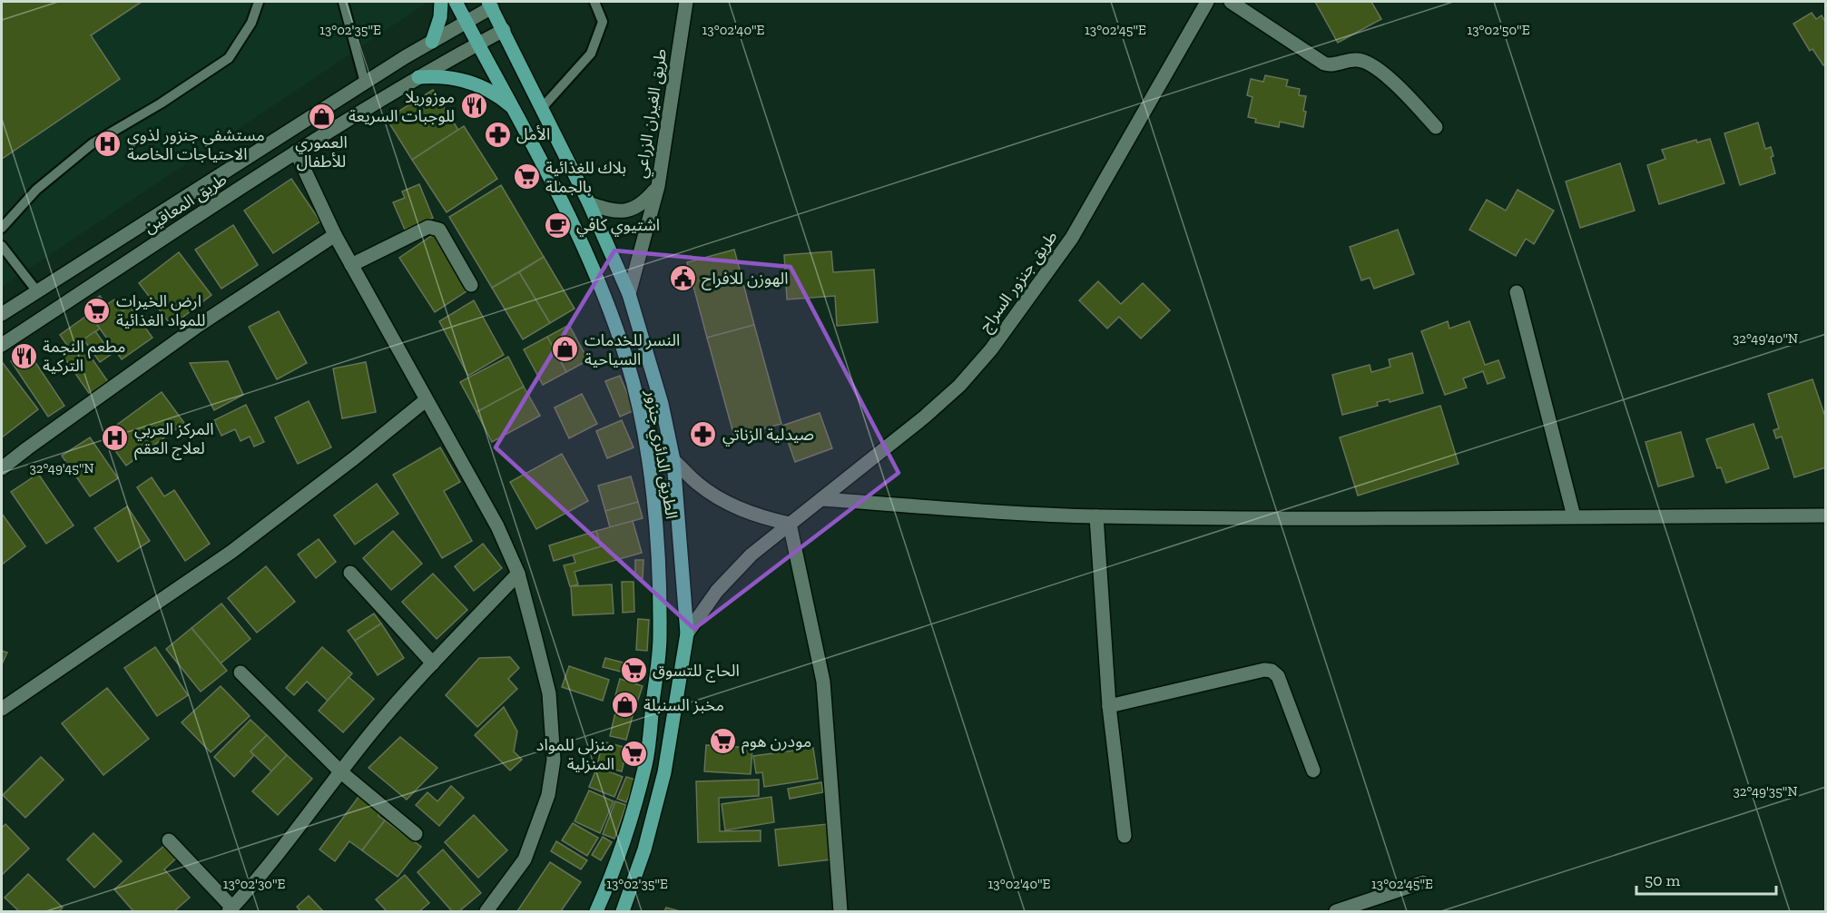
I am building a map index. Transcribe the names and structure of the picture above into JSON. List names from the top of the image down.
{
  "streets": {
    "main road": ["الطريق الدائري جنزور"],
    "street": ["طريق الغيران الزراعي", "طريق المعاقين", "طريق جنزور السراج"]
  },
  "crossings": [
    ["طريق الغيران الزراعي", "الطريق الدائري جنزور"],
    ["طريق المعاقين", "الطريق الدائري جنزور"],
    ["طريق جنزور السراج", "الطريق الدائري جنزور"]
  ],
  "places": {
    "restaurant": ["موزوريلا للوجبات السريعة", "مطعم النجمة التركية"],
    "shop": ["العموري للأطفال", "النسر للخدمات السياحية", "مخبز السنبلة"],
    "pharmacy": ["الأمل", "صيدلية الزناتي"],
    "hospital": ["مستشفي جنزور لذوي الاحتياجات الخاصة", "المركز العربي لعلاج العقم"],
    "supermarket": [
      "بلاك للغذائية بالجملة",
      "ارض الخيرات للمواد الغذائية",
      "الحاج للتسوق",
      "مودرن هوم",
      "منزلي للمواد المنزلية"
    ],
    "cafe": ["اشتيوي كافي"],
    "public building": ["الهوزن للافراح"]
  },
  "scale_bar": "50 m",
  "coordinates": [
    "13°02'35\"E",
    "13°02'40\"E",
    "13°02'45\"E",
    "13°02'50\"E",
    "32°49'40\"N",
    "32°49'45\"N",
    "32°49'35\"N",
    "13°02'30\"E"
  ]
}
